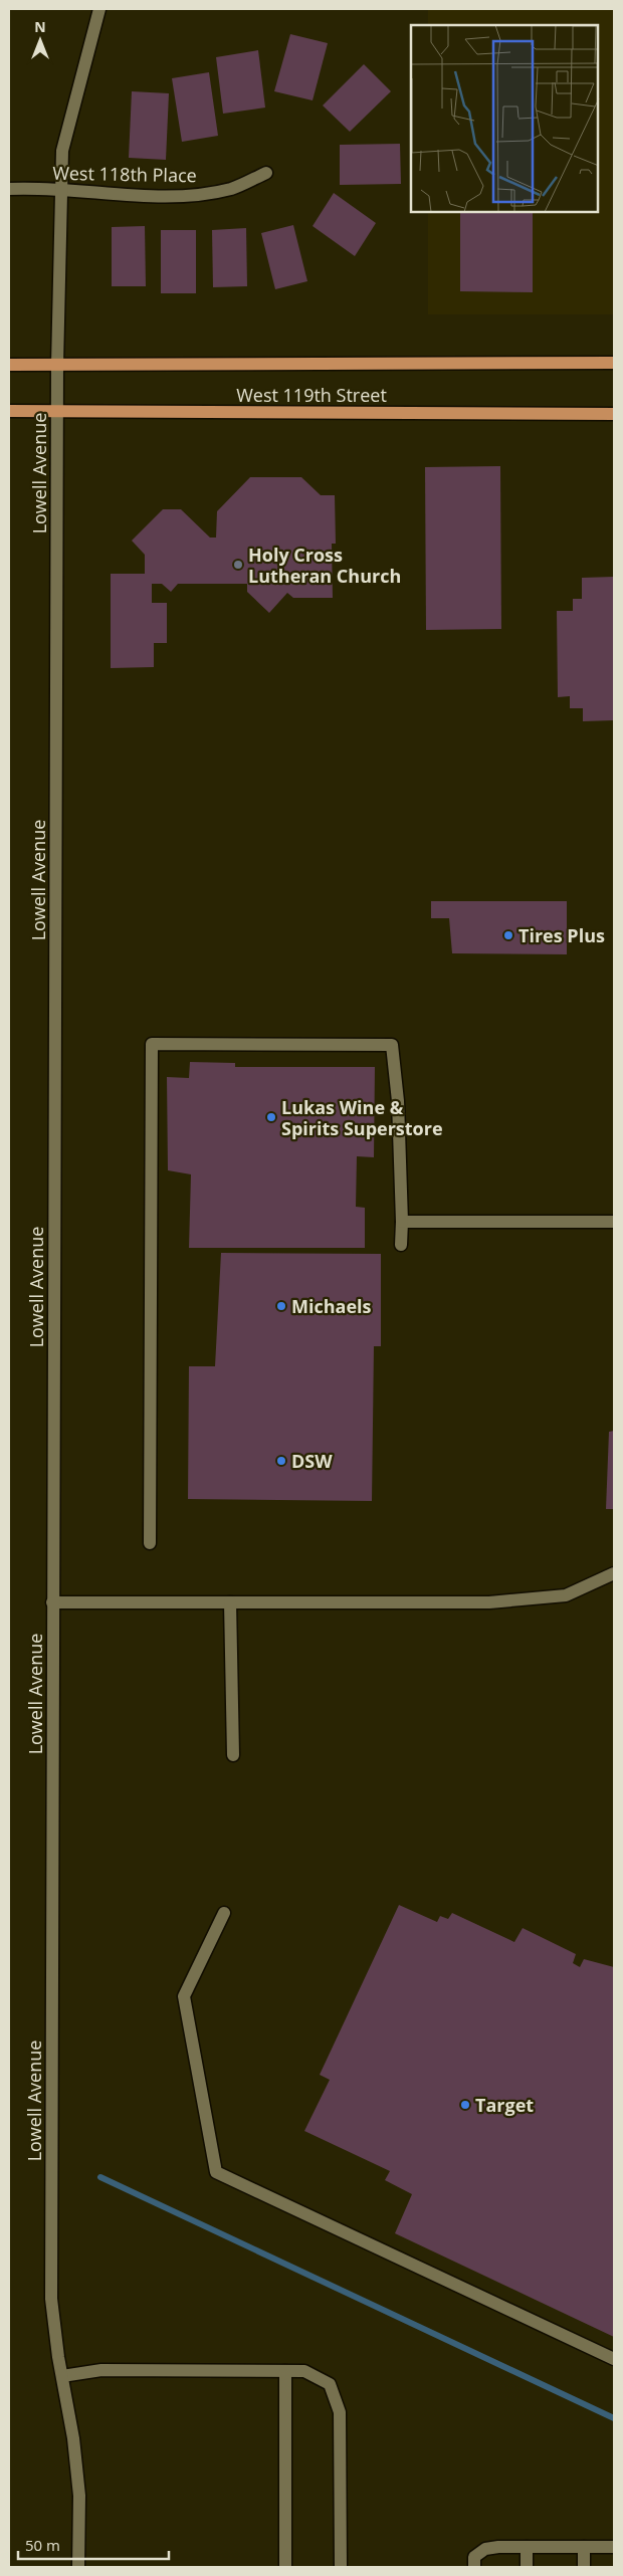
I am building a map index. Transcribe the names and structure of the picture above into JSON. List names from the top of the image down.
{
  "streets": {
    "main road": ["West 119th Street"],
    "street": ["West 118th Place", "Lowell Avenue"]
  },
  "crossings": [
    ["West 118th Place", "Lowell Avenue"],
    ["West 119th Street", "Lowell Avenue"]
  ],
  "places": [
    "Holy Cross Lutheran Church",
    "Tires Plus",
    "Lukas Wine & Spirits Superstore",
    "Michaels",
    "DSW",
    "Target"
  ],
  "scale_bar": "50 m",
  "north": "top"
}
